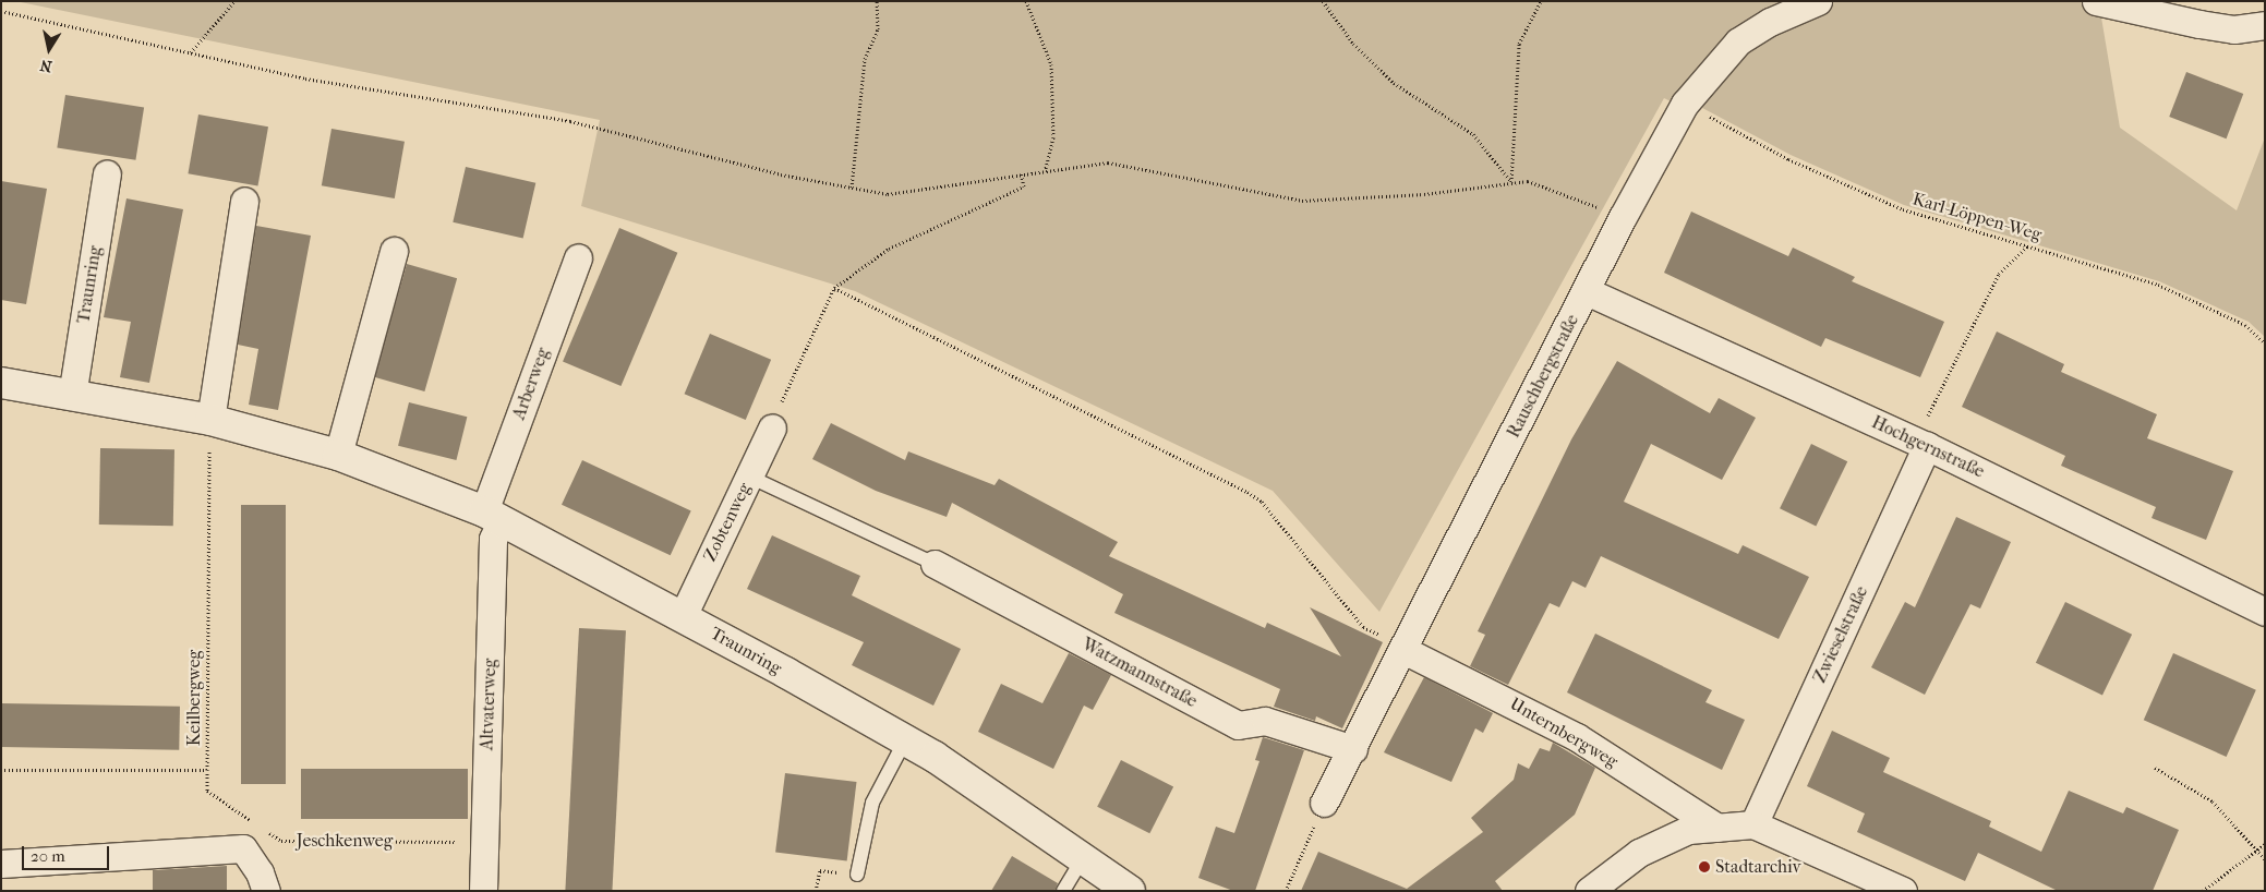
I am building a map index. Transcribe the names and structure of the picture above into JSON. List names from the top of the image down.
{
  "streets": {
    "street": [
      "Traunring",
      "Rauschbergstraße",
      "Arberweg",
      "Hochgernstraße",
      "Zobtenweg",
      "Zwieselstraße",
      "Watzmannstraße",
      "Altvaterweg",
      "Unternbergweg"
    ],
    "path": ["Karl-Löppen-Weg", "Keilbergweg", "Jeschkenweg"]
  },
  "crossings": [
    ["Karl-Löppen-Weg", "Rauschbergstraße"],
    ["Traunring", "Arberweg"],
    ["Traunring", "Zobtenweg"],
    ["Traunring", "Keilbergweg"],
    ["Traunring", "Altvaterweg"],
    ["Rauschbergstraße", "Hochgernstraße"],
    ["Rauschbergstraße", "Watzmannstraße"],
    ["Rauschbergstraße", "Unternbergweg"],
    ["Arberweg", "Altvaterweg"],
    ["Hochgernstraße", "Zwieselstraße"],
    ["Altvaterweg", "Jeschkenweg"]
  ],
  "places": ["Stadtarchiv"],
  "scale_bar": "20 m",
  "north": "bottom"
}
